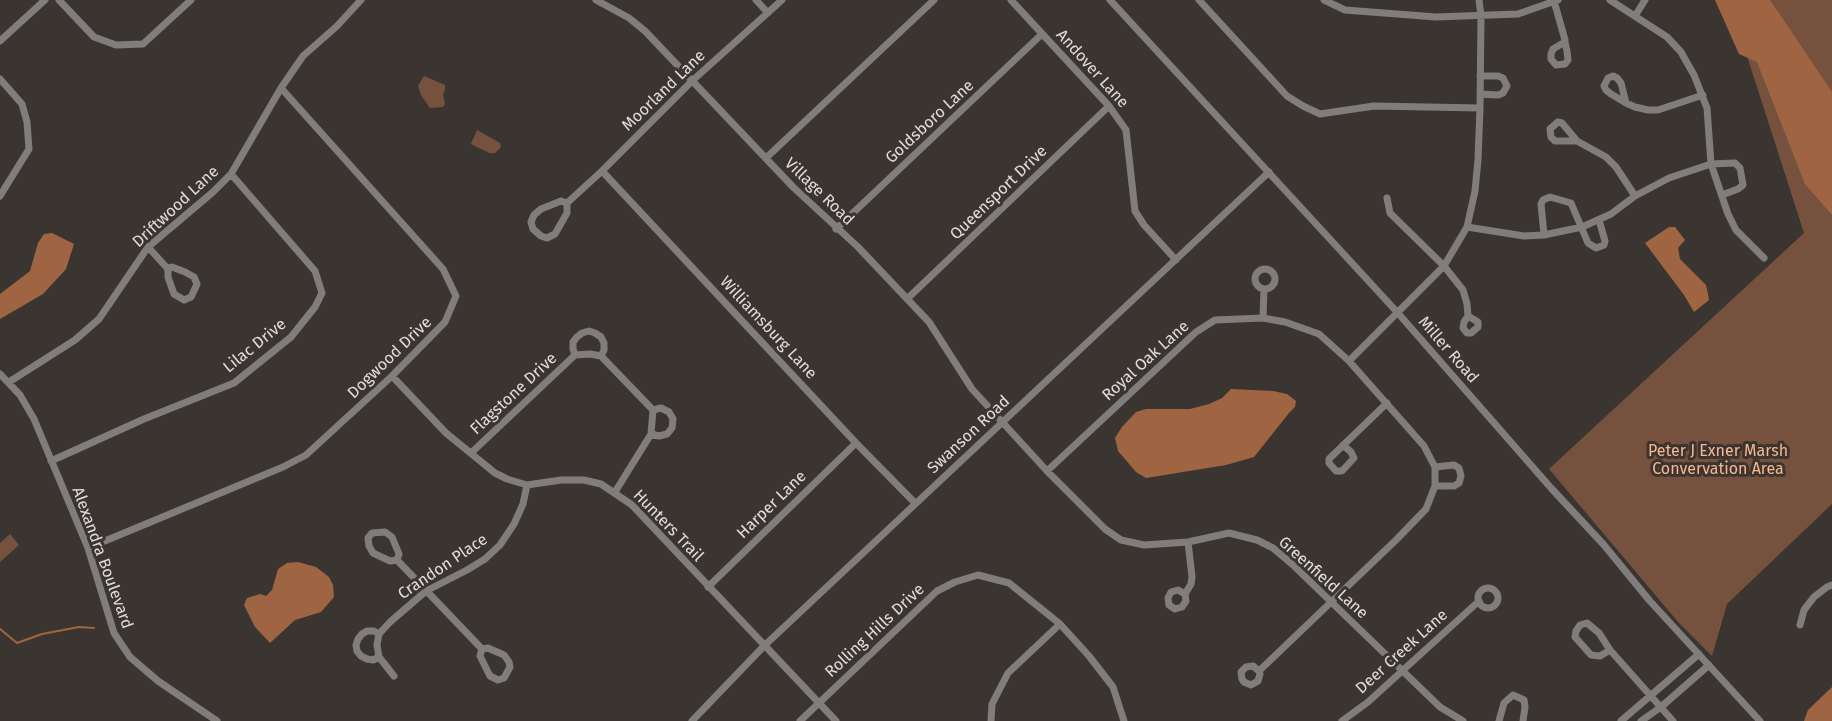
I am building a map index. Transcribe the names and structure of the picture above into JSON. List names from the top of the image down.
{
  "streets": {
    "street": [
      "Andover Lane",
      "Moorland Lane",
      "Goldsboro Lane",
      "Village Road",
      "Queensport Drive",
      "Driftwood Lane",
      "Williamsburg Lane",
      "Lilac Drive",
      "Miller Road",
      "Dogwood Drive",
      "Royal Oak Lane",
      "Flagstone Drive",
      "Swanson Road",
      "Harper Lane",
      "Hunters Trail",
      "Alexandra Boulevard",
      "Crandon Place",
      "Greenfield Lane",
      "Rolling Hills Drive",
      "Deer Creek Lane"
    ]
  },
  "crossings": [
    ["Andover Lane", "Goldsboro Lane"],
    ["Andover Lane", "Queensport Drive"],
    ["Andover Lane", "Swanson Road"],
    ["Moorland Lane", "Village Road"],
    ["Moorland Lane", "Williamsburg Lane"],
    ["Goldsboro Lane", "Village Road"],
    ["Village Road", "Queensport Drive"],
    ["Village Road", "Swanson Road"],
    ["Village Road", "Greenfield Lane"],
    ["Driftwood Lane", "Lilac Drive"],
    ["Driftwood Lane", "Dogwood Drive"],
    ["Driftwood Lane", "Alexandra Boulevard"],
    ["Williamsburg Lane", "Swanson Road"],
    ["Williamsburg Lane", "Harper Lane"],
    ["Lilac Drive", "Alexandra Boulevard"],
    ["Miller Road", "Swanson Road"],
    ["Dogwood Drive", "Hunters Trail"],
    ["Dogwood Drive", "Alexandra Boulevard"],
    ["Royal Oak Lane", "Greenfield Lane"],
    ["Flagstone Drive", "Hunters Trail"],
    ["Swanson Road", "Hunters Trail"],
    ["Swanson Road", "Greenfield Lane"],
    ["Harper Lane", "Hunters Trail"],
    ["Hunters Trail", "Crandon Place"],
    ["Hunters Trail", "Rolling Hills Drive"],
    ["Greenfield Lane", "Deer Creek Lane"]
  ],
  "parks": ["Peter J Exner Marsh Convervation Area"]
}
